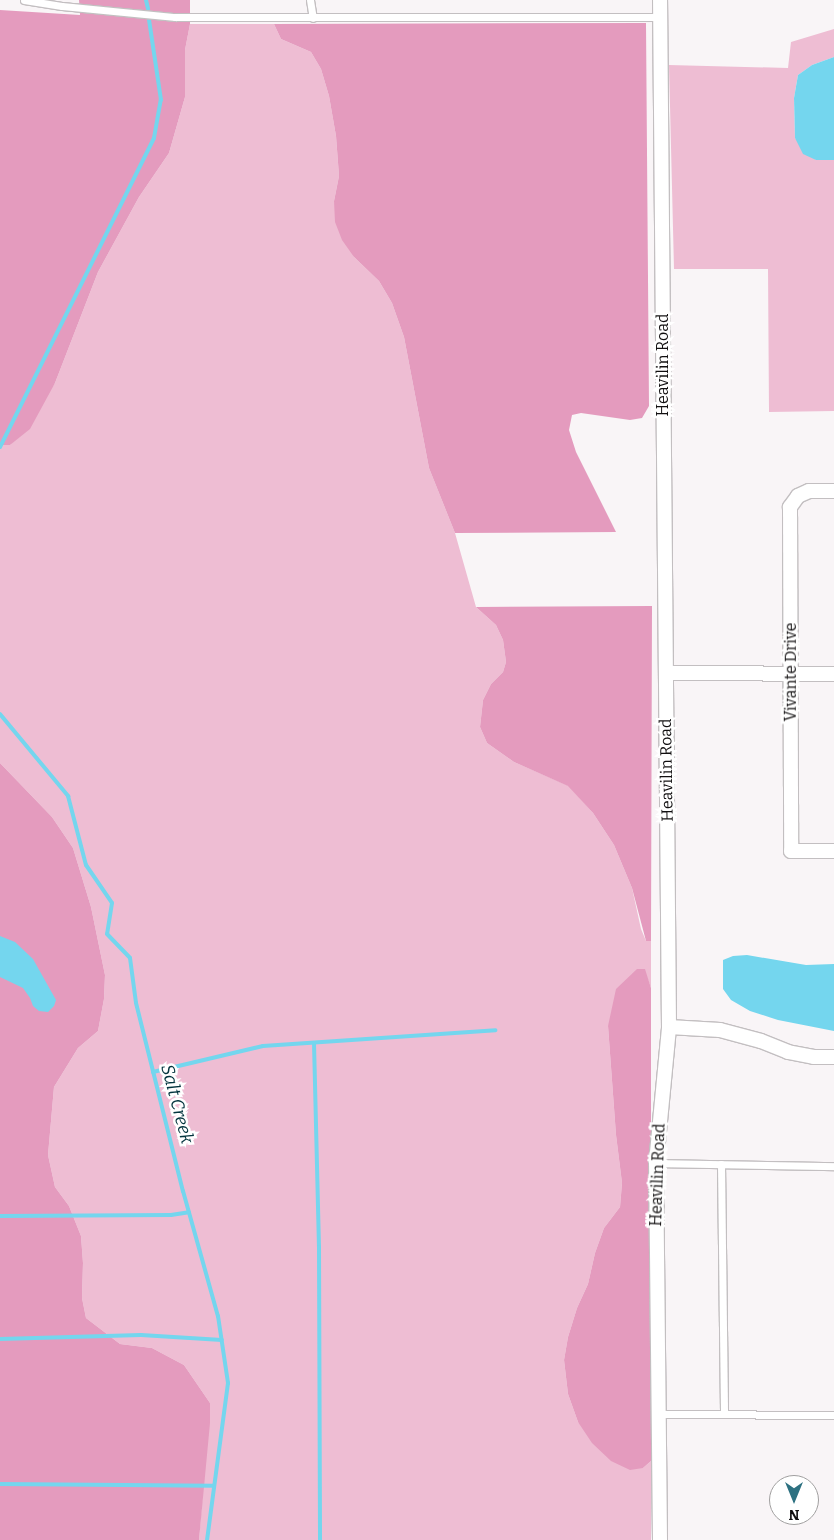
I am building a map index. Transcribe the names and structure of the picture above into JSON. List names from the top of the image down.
{
  "streets": {
    "street": ["Heavilin Road", "Vivante Drive"]
  },
  "water": ["Salt Creek"],
  "north": "bottom"
}
